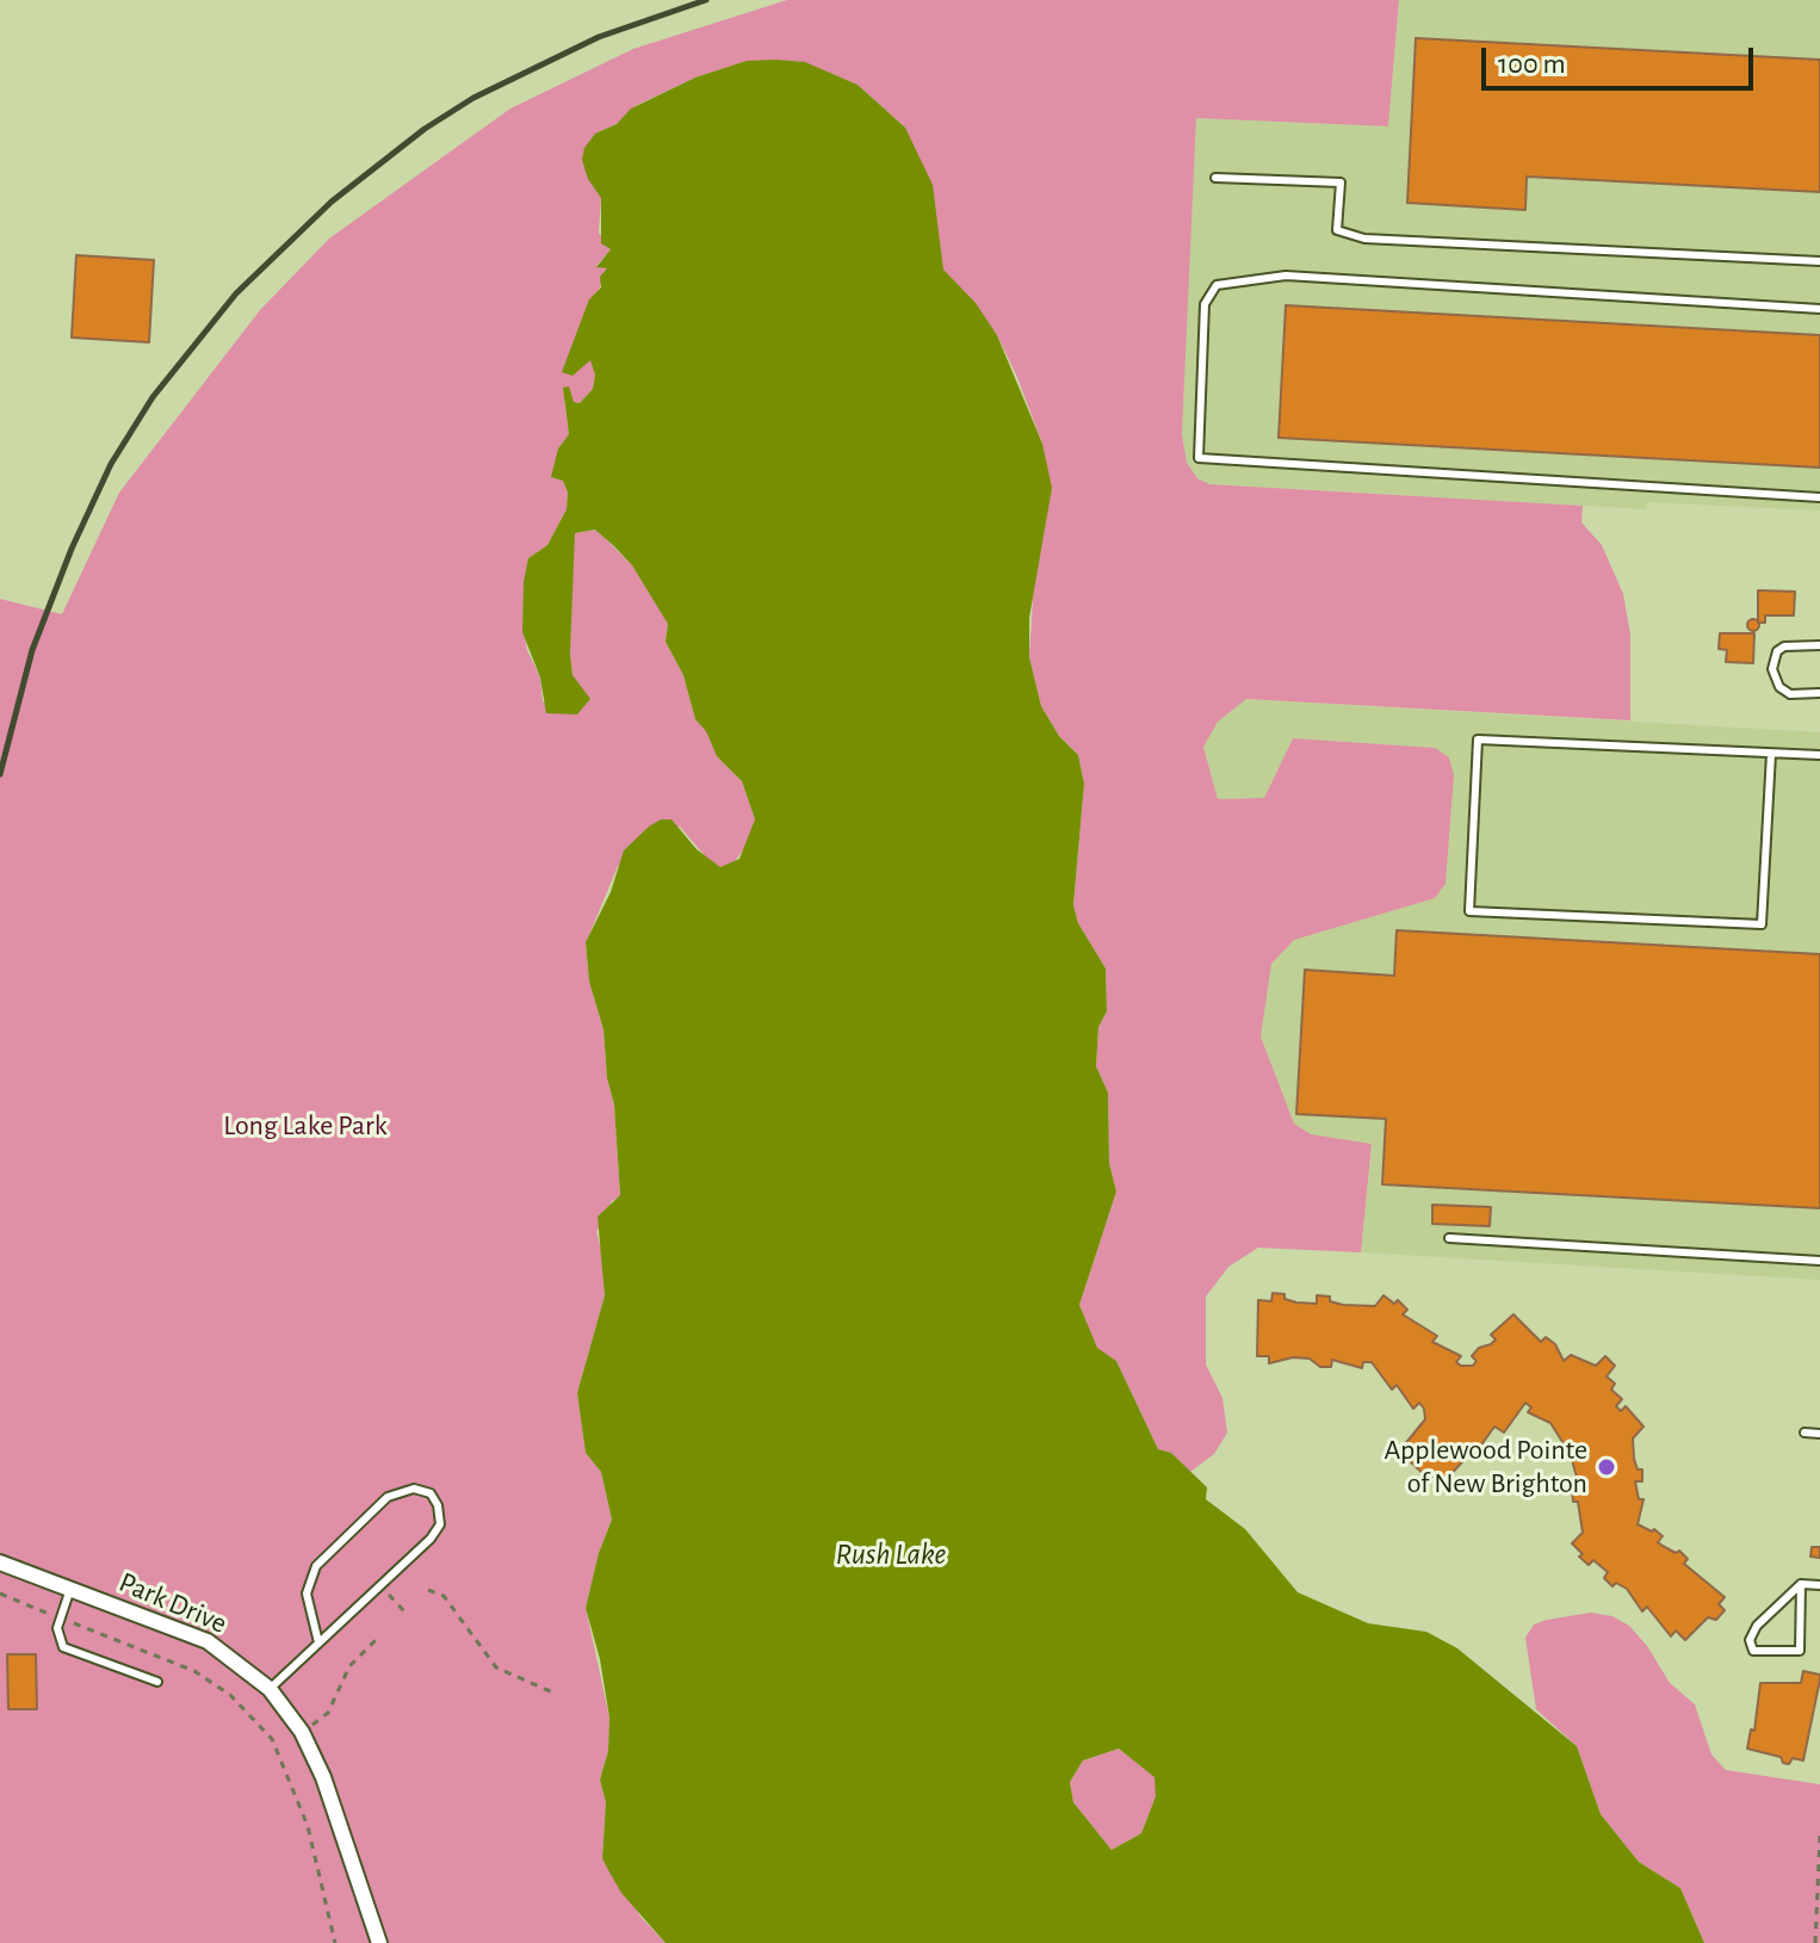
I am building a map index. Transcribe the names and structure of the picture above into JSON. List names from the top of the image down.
{
  "streets": {
    "street": ["Park Drive"]
  },
  "water": ["Rush Lake"],
  "parks": ["Long Lake Park"],
  "places": ["Applewood Pointe of New Brighton"],
  "scale_bar": "100 m"
}
